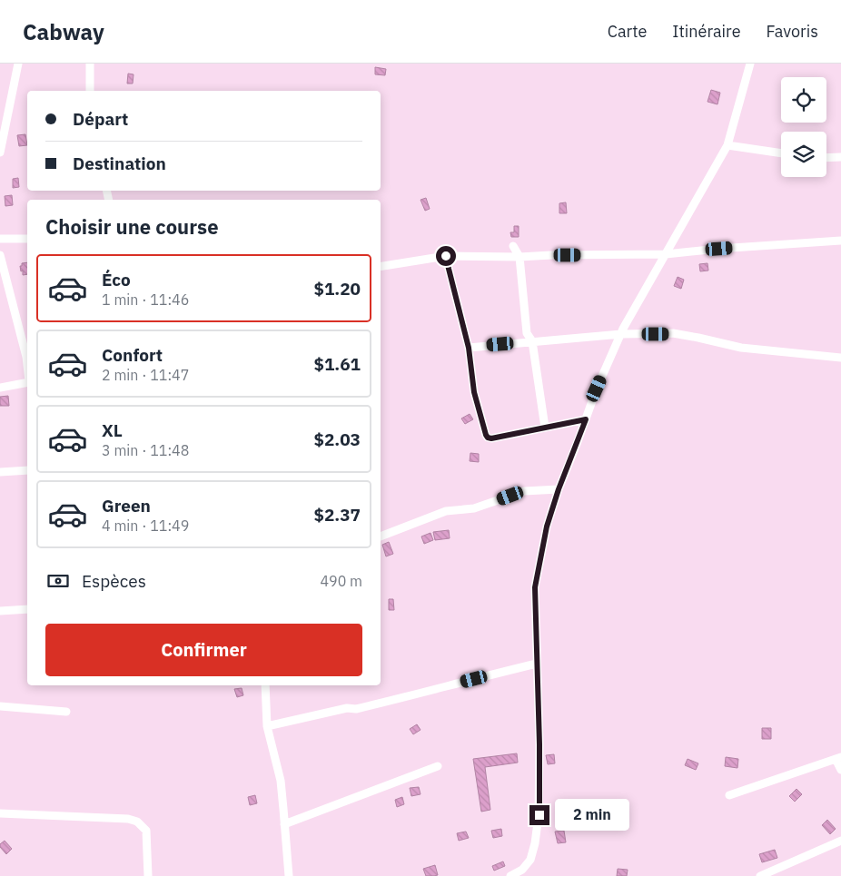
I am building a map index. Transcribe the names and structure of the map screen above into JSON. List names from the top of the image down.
{
  "page": {
    "header": "Cabway",
    "nav": ["Carte", "Itinéraire", "Favoris"],
    "banner": ["Départ", "Destination"],
    "heading": "Choisir une course",
    "list": [
      {
        "name": "Éco",
        "note": "1 min · 11:46",
        "value": "$1.20"
      },
      {
        "name": "Confort",
        "note": "2 min · 11:47",
        "value": "$1.61"
      },
      {
        "name": "XL",
        "note": "3 min · 11:48",
        "value": "$2.03"
      },
      {
        "name": "Green",
        "note": "4 min · 11:49",
        "value": "$2.37"
      }
    ],
    "pay": ["Espèces", "490 m"],
    "buttons": "Confirmer",
    "bubble": "2 min"
  }
}
